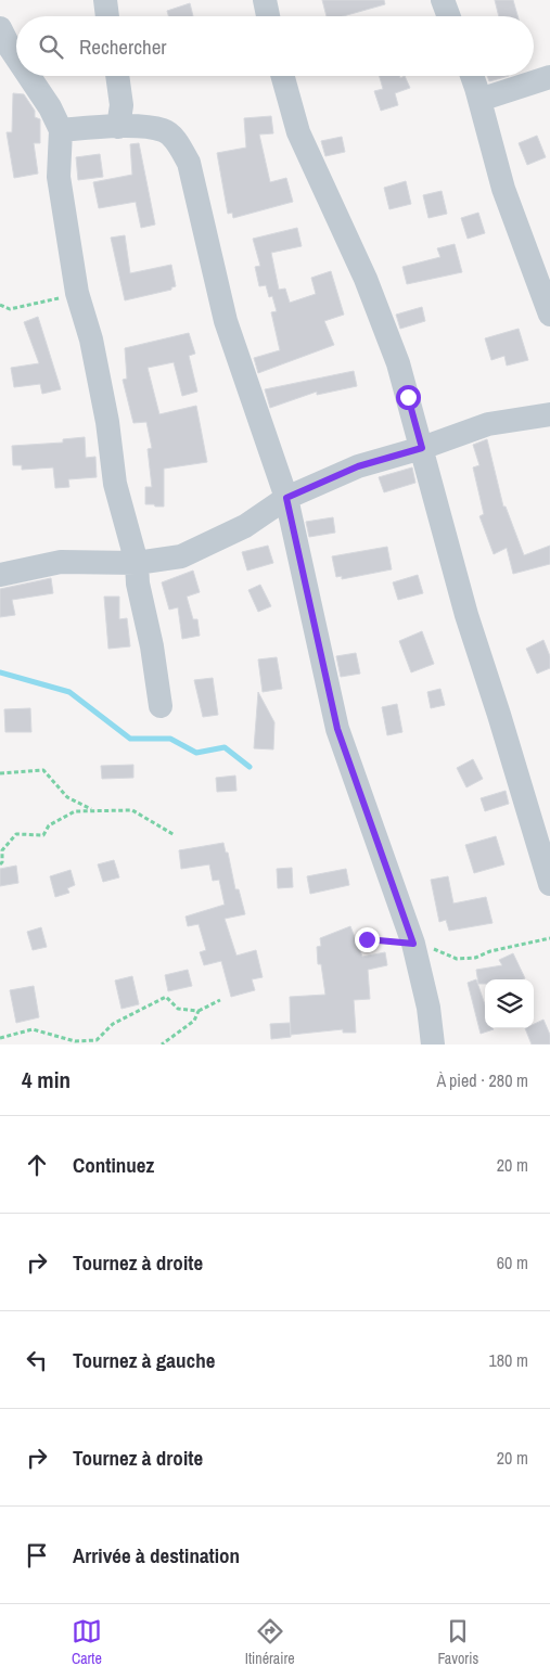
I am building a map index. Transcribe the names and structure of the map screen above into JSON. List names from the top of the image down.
{
  "page": {
    "search": "Rechercher",
    "heading": ["4 min", "À pied · 280 m"],
    "list": [
      ["Continuez", "20 m"],
      ["Tournez à droite", "60 m"],
      ["Tournez à gauche", "180 m"],
      ["Tournez à droite", "20 m"],
      "Arrivée à destination"
    ],
    "nav": ["Carte", "Itinéraire", "Favoris"]
  }
}
